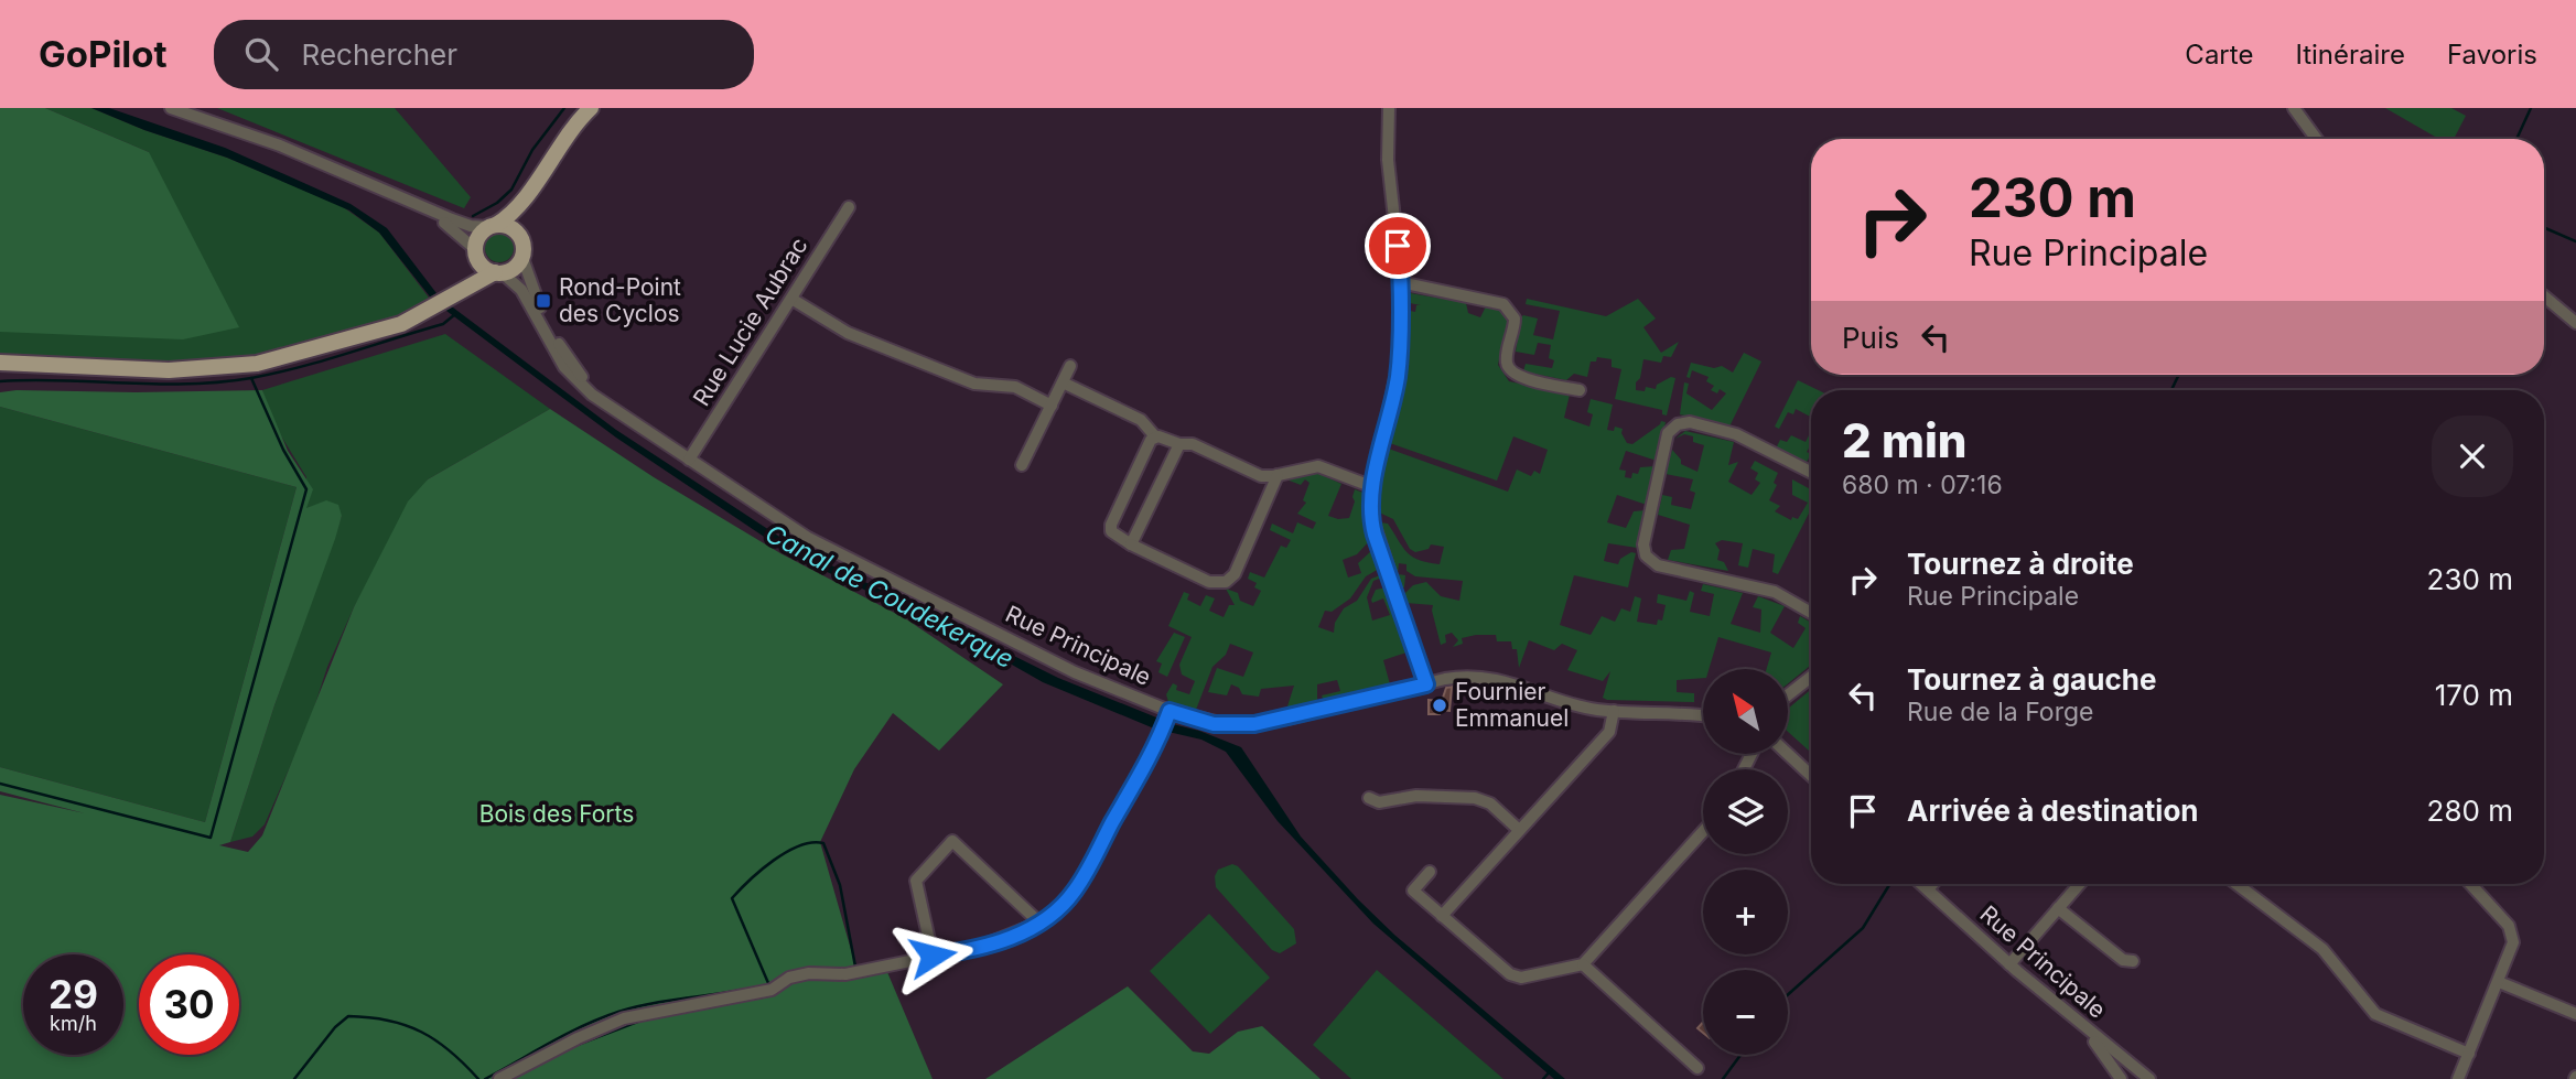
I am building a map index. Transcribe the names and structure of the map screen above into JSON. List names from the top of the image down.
{
  "streets": {
    "street": ["Rue Lucie Aubrac", "Rue Principale"]
  },
  "crossings": [
    ["Rue Lucie Aubrac", "Rue Principale"]
  ],
  "water": ["Canal de Coudekerque"],
  "parks": ["Bois des Forts"],
  "places": {
    "transit": ["Rond-Point des Cyclos"],
    "other": ["Fournier Emmanuel"]
  },
  "north": "top left",
  "page": {
    "header": "GoPilot",
    "search": "Rechercher",
    "nav": ["Carte", "Itinéraire", "Favoris"],
    "turn": ["230 m", "Rue Principale"],
    "then": "Puis",
    "heading": ["2 min", "680 m · 07:16"],
    "list": [
      {
        "name": "Tournez à droite",
        "note": "Rue Principale",
        "value": "230 m"
      },
      {
        "name": "Tournez à gauche",
        "note": "Rue de la Forge",
        "value": "170 m"
      },
      {
        "name": "Arrivée à destination",
        "value": "280 m"
      }
    ],
    "map_buttons": ["+", "−"],
    "speed": "29 km/h",
    "limit": "30"
  }
}
